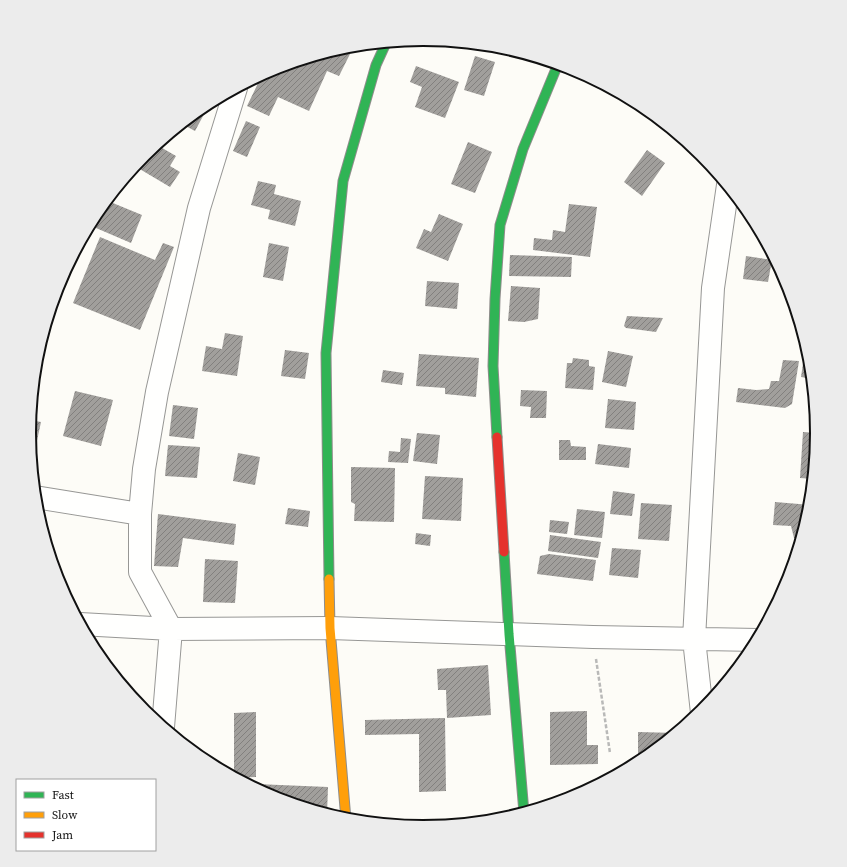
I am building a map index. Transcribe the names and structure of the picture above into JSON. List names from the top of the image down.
{
  "legend": ["Fast", "Slow", "Jam"]
}
